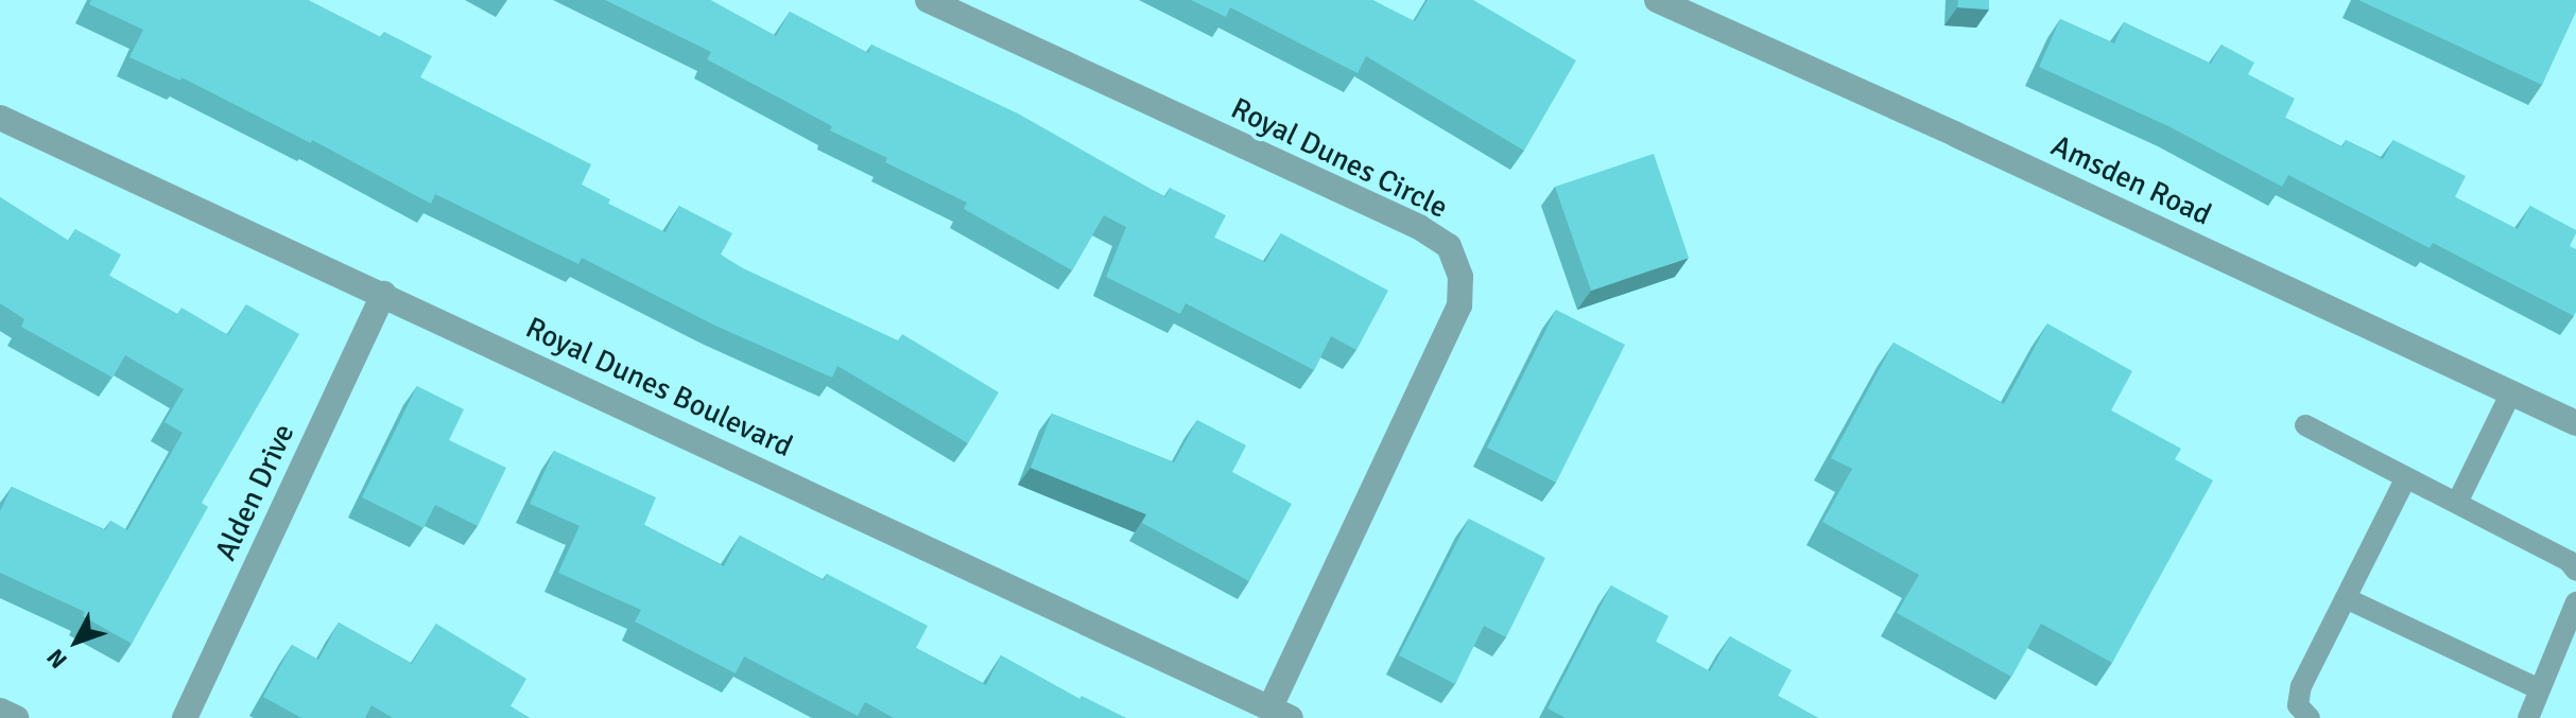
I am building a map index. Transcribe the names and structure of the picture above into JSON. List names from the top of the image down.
{
  "streets": {
    "street": [
      "Royal Dunes Circle",
      "Amsden Road",
      "Royal Dunes Boulevard",
      "Alden Drive"
    ]
  },
  "crossings": [
    ["Royal Dunes Circle", "Royal Dunes Boulevard"],
    ["Royal Dunes Boulevard", "Alden Drive"]
  ],
  "north": "bottom left"
}
